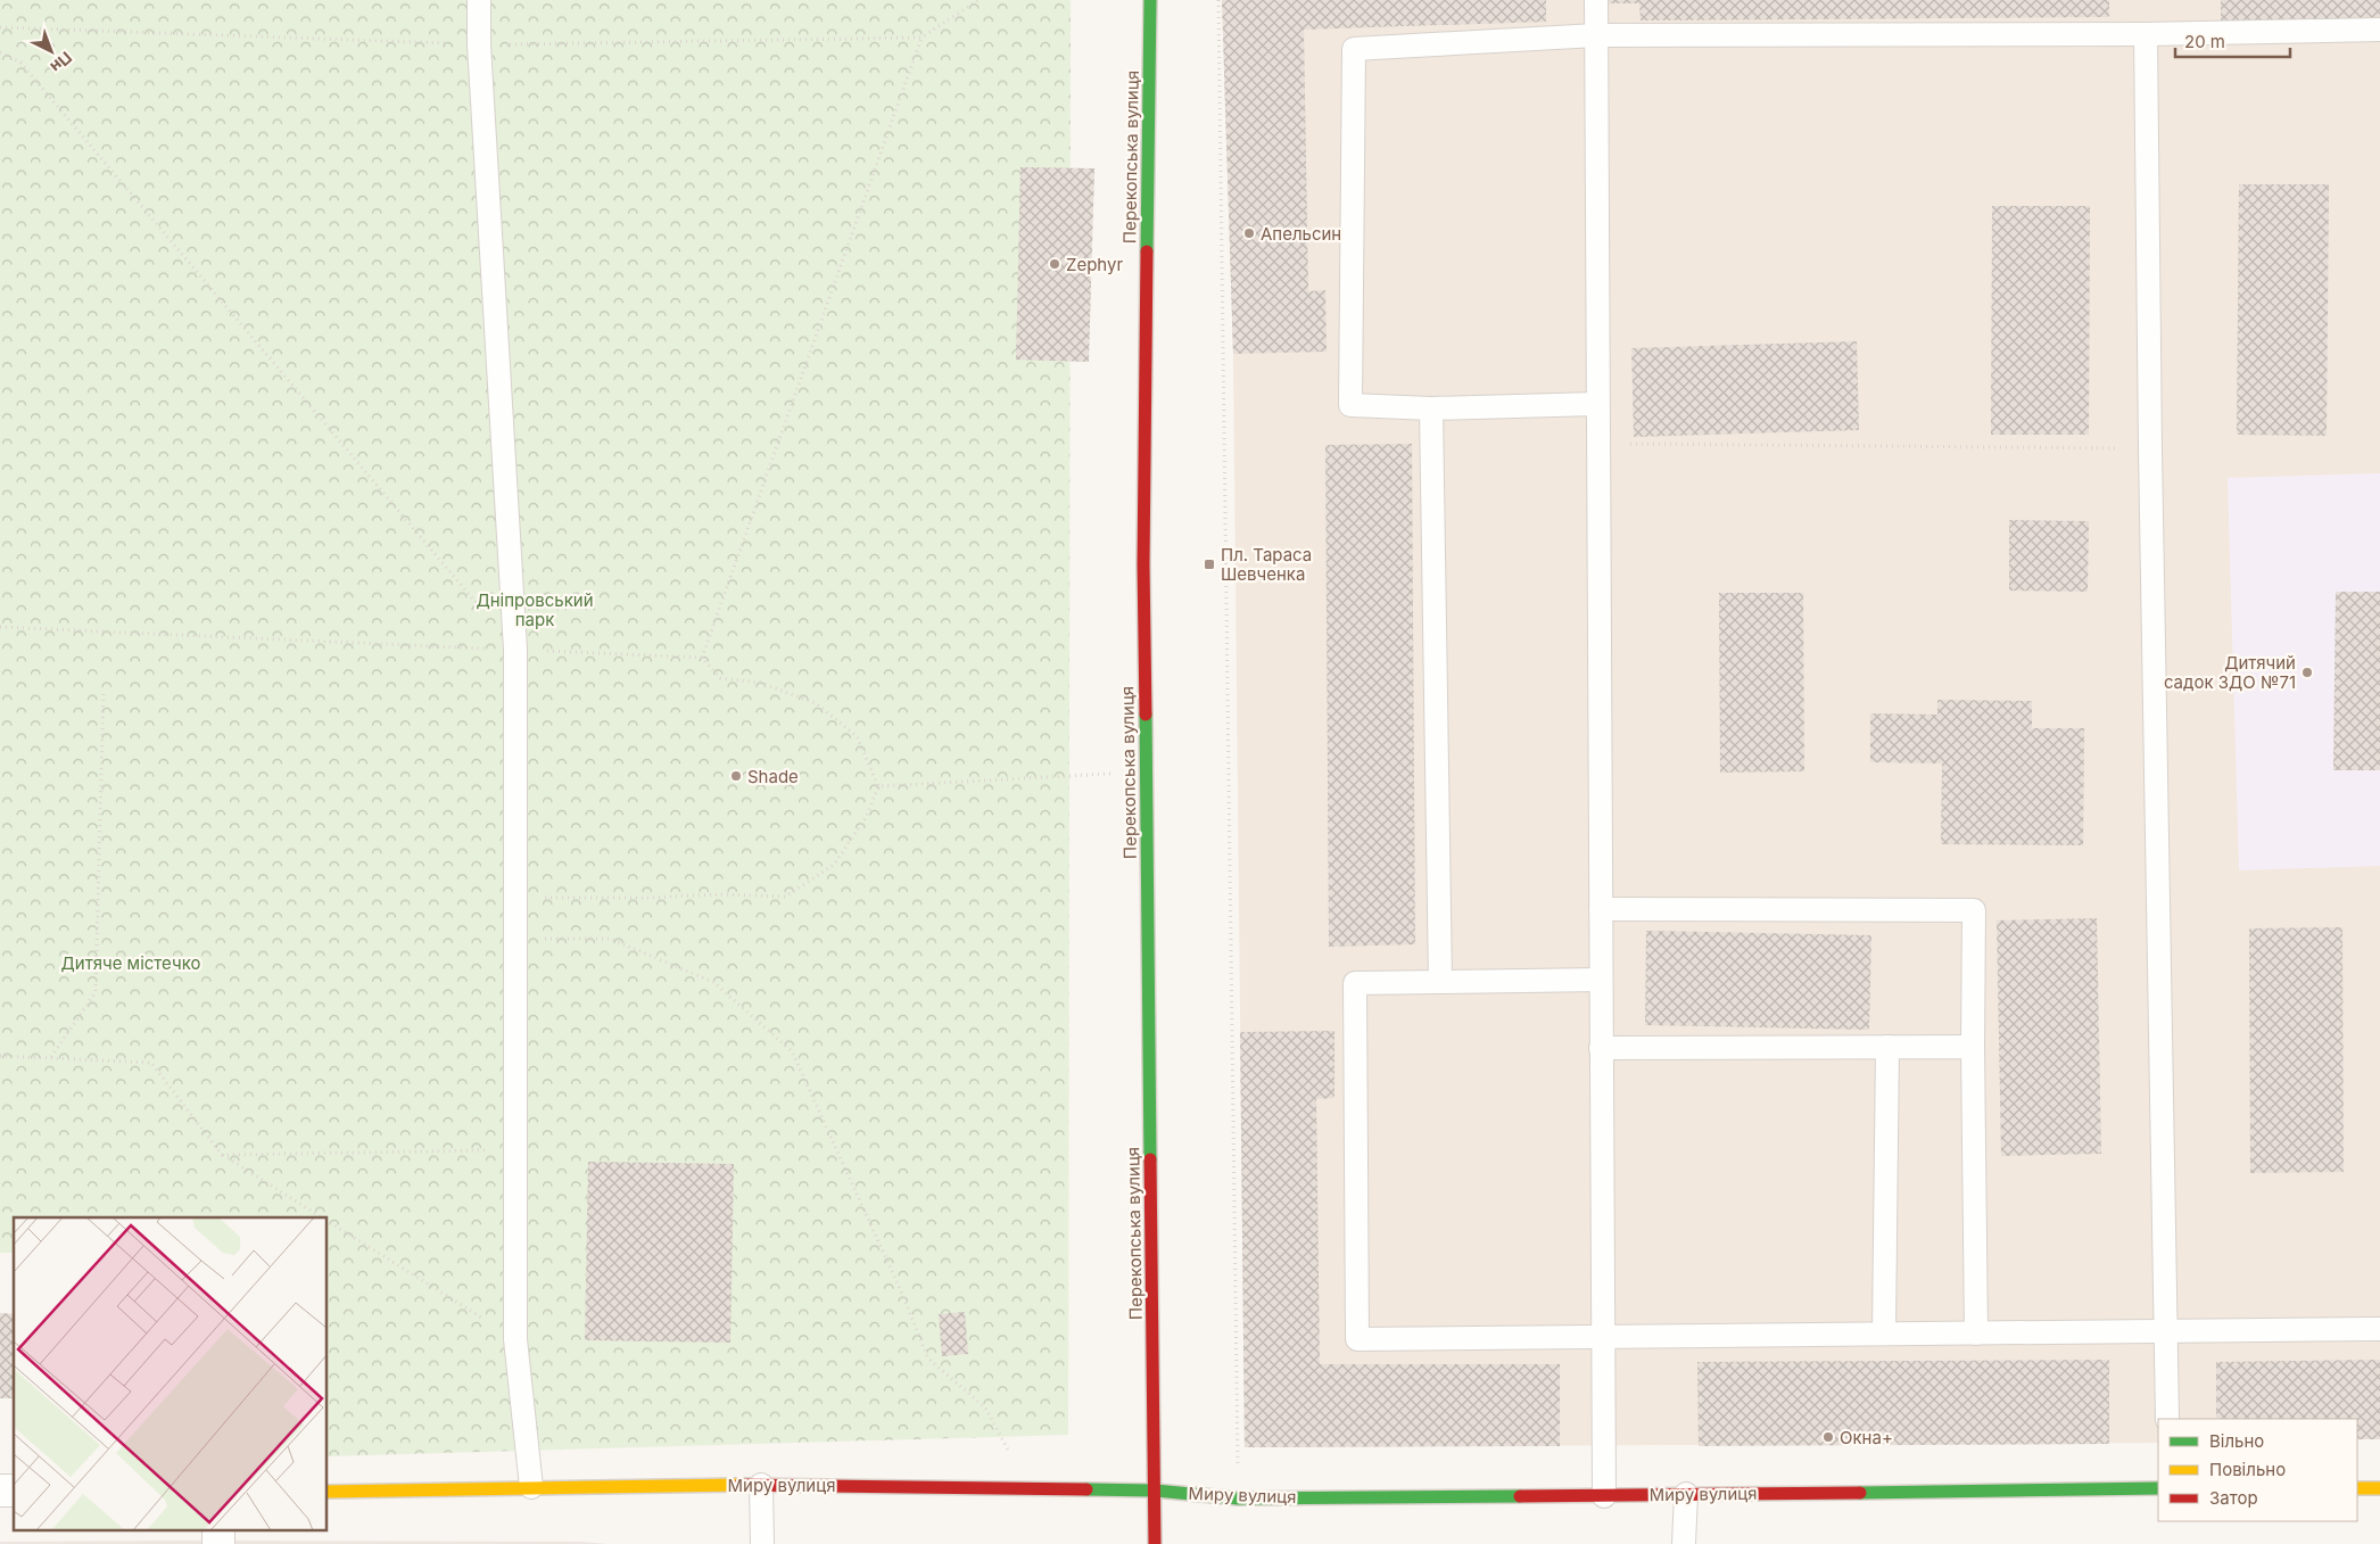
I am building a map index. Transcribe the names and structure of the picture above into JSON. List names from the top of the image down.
{
  "streets": {
    "street": ["Перекопська вулиця", "Миру вулиця"]
  },
  "crossings": [
    ["Перекопська вулиця", "Миру вулиця"]
  ],
  "parks": ["Дніпровський парк", "Дитяче містечко"],
  "places": {
    "other": [
      "Апельсин",
      "Zephyr",
      "Дитячий садок ЗДО №71",
      "Shade",
      "Окна+"
    ],
    "transit": ["Пл. Тараса Шевченка"]
  },
  "legend": ["Вільно", "Повільно", "Затор"],
  "scale_bar": "20 m",
  "north": "bottom right"
}
